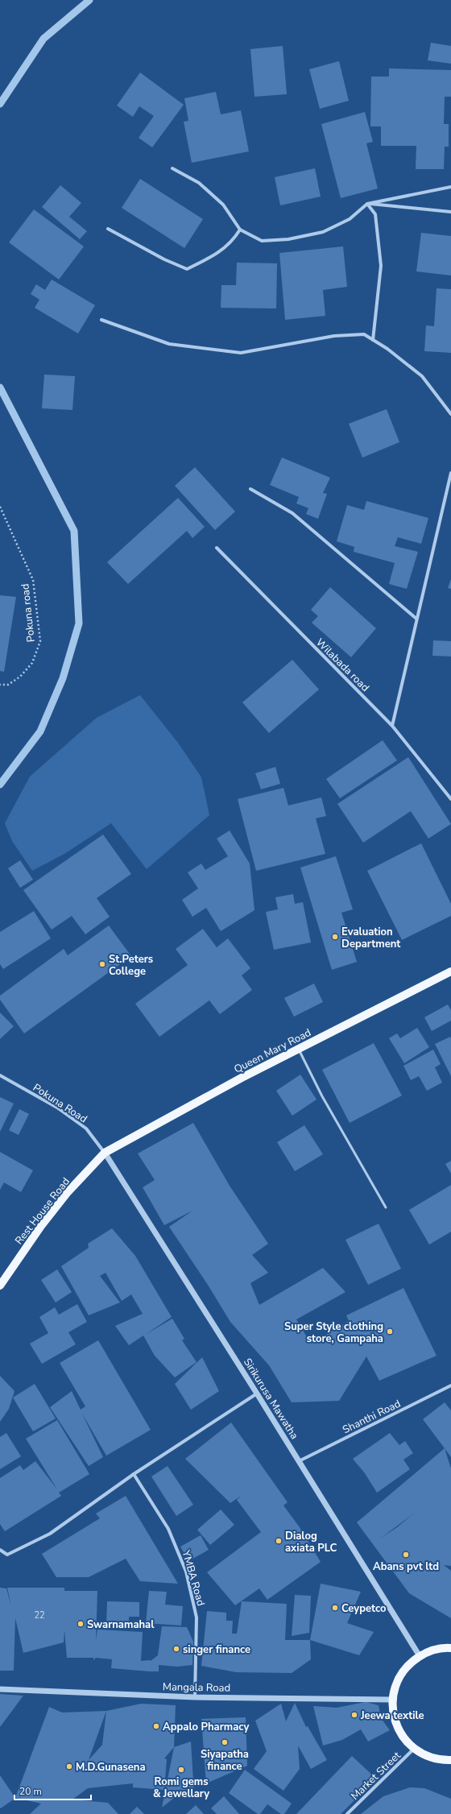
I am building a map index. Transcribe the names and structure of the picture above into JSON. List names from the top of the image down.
{
  "streets": {
    "main road": ["Queen Mary Road", "Rest House Road"],
    "street": [
      "Wilabada road",
      "Pokuna Road",
      "Sirikurusa Mawatha",
      "Shanthi Road",
      "YMBA Road",
      "Mangala Road",
      "Market Street"
    ],
    "path": ["Pokuna road"]
  },
  "crossings": [
    ["Queen Mary Road", "Pokuna Road"],
    ["Queen Mary Road", "Rest House Road"],
    ["Queen Mary Road", "Sirikurusa Mawatha"],
    ["Pokuna Road", "Rest House Road"],
    ["Pokuna Road", "Sirikurusa Mawatha"],
    ["Rest House Road", "Sirikurusa Mawatha"],
    ["Sirikurusa Mawatha", "Shanthi Road"],
    ["YMBA Road", "Mangala Road"]
  ],
  "places": [
    "Evaluation Department",
    "St.Peters College",
    "Super Style clothing store, Gampaha",
    "Dialog axiata PLC",
    "Abans pvt ltd",
    "Ceypetco",
    "Swarnamahal",
    "singer finance",
    "Jeewa textile",
    "Appalo Pharmacy",
    "Siyapatha finance",
    "M.D.Gunasena",
    "Romi gems & Jewellary"
  ],
  "house_numbers": ["22"],
  "scale_bar": "20 m"
}
